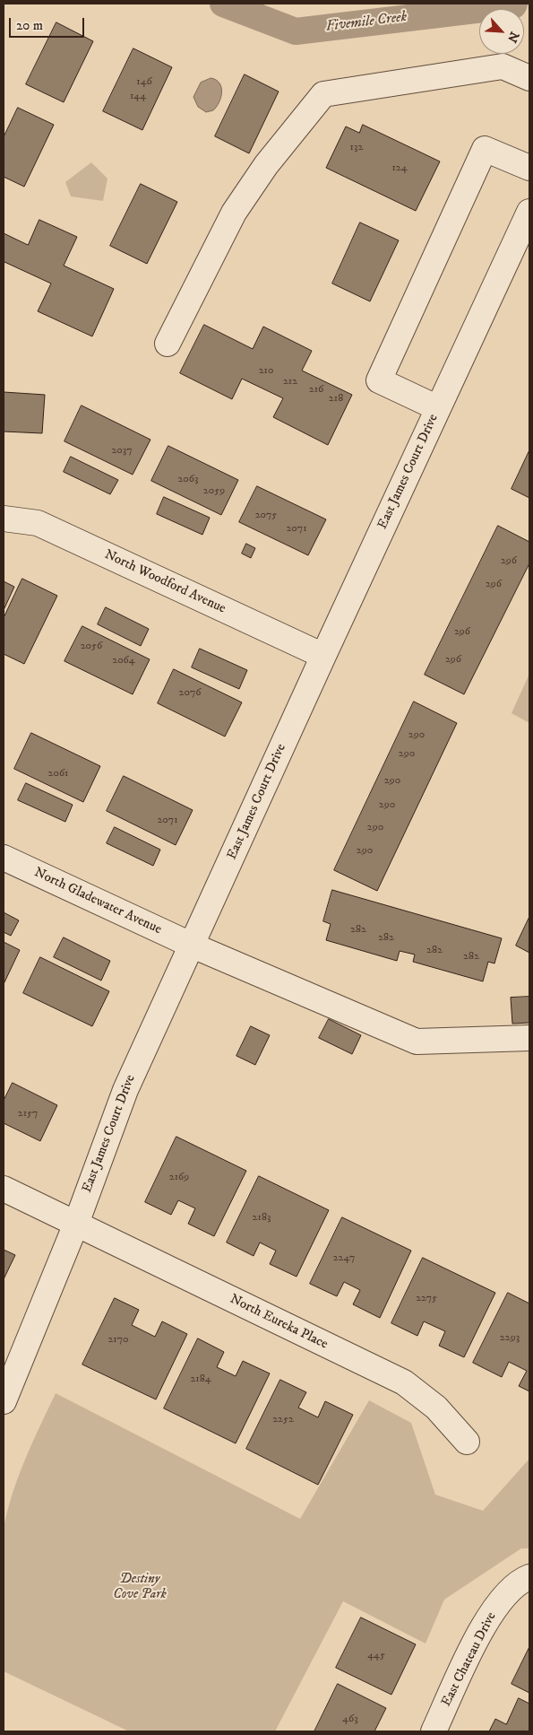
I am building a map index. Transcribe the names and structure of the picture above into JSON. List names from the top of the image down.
{
  "streets": {
    "street": [
      "East James Court Drive",
      "North Woodford Avenue",
      "North Gladewater Avenue",
      "North Eureka Place",
      "East Chateau Drive"
    ]
  },
  "crossings": [
    ["East James Court Drive", "North Woodford Avenue"],
    ["East James Court Drive", "North Gladewater Avenue"],
    ["East James Court Drive", "North Eureka Place"]
  ],
  "water": ["Fivemile Creek"],
  "parks": ["Destiny Cove Park"],
  "house_numbers": [
    "146",
    "144",
    "132",
    "124",
    "210",
    "212",
    "216",
    "218",
    "2037",
    "2063",
    "2059",
    "2075",
    "2071",
    "296",
    "296",
    "296",
    "2056",
    "296",
    "2064",
    "2076",
    "290",
    "290",
    "2061",
    "290",
    "290",
    "2071",
    "290",
    "290",
    "282",
    "282",
    "282",
    "282",
    "2157",
    "2169",
    "2183",
    "2247",
    "2275",
    "2293",
    "2170",
    "2184",
    "2252",
    "445",
    "463"
  ],
  "scale_bar": "20 m",
  "north": "bottom right"
}
